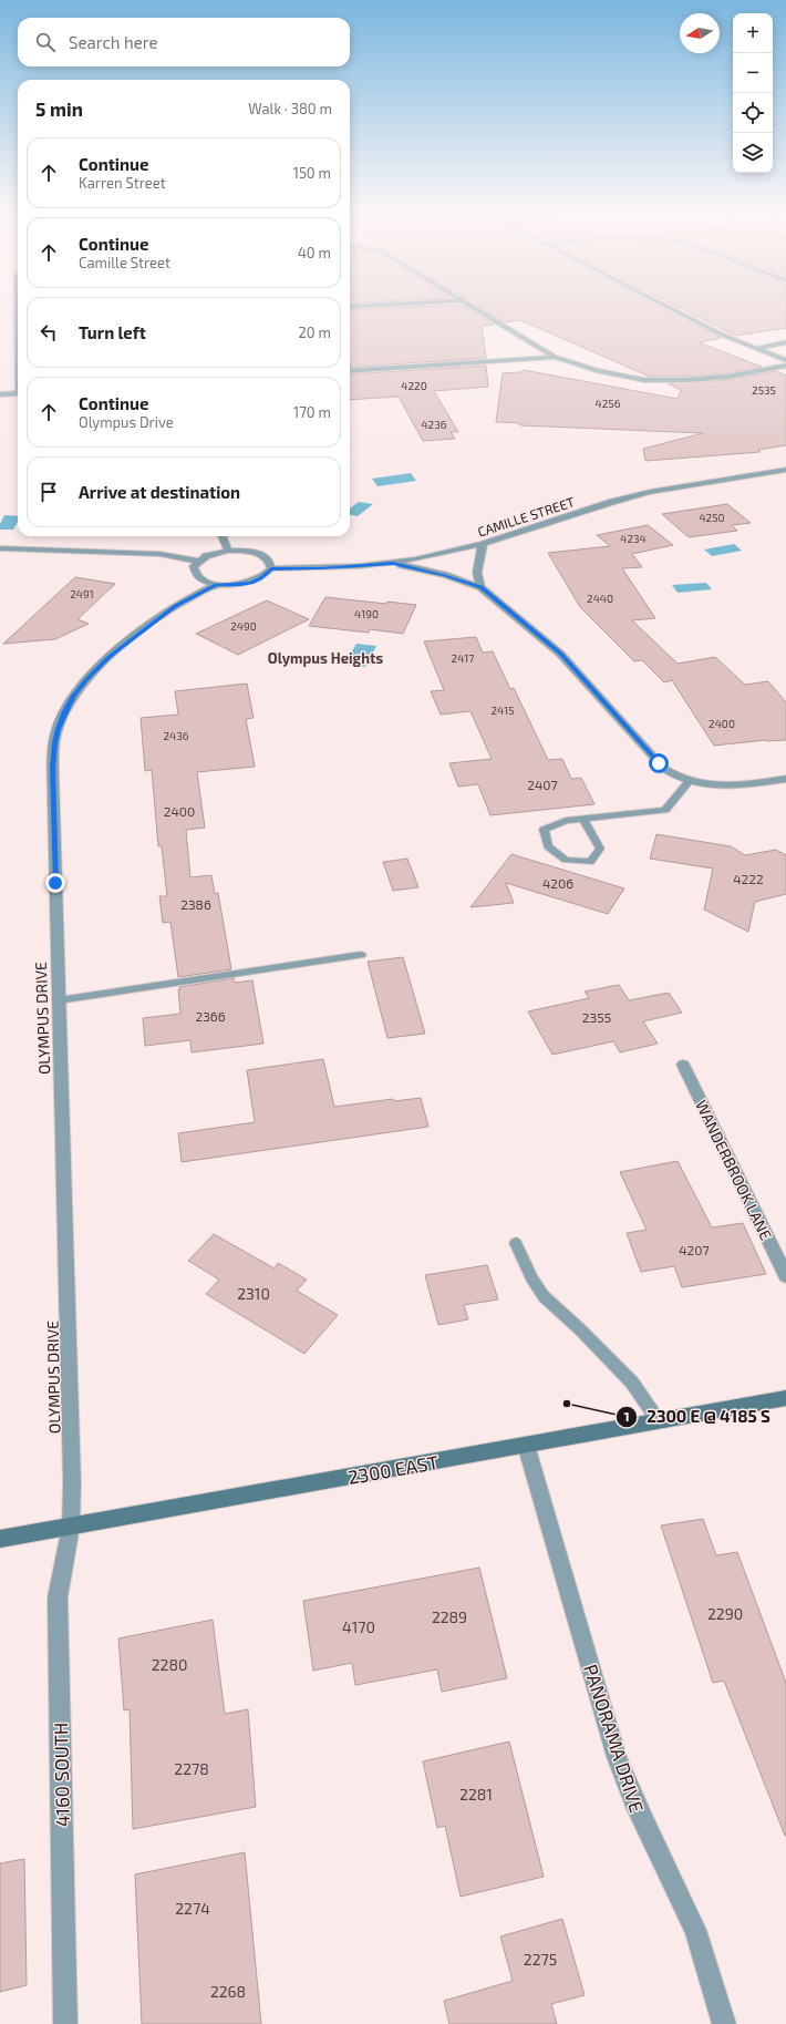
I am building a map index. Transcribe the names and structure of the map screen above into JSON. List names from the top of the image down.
{
  "streets": {
    "main road": ["2300 EAST"],
    "street": [
      "CAMILLE STREET",
      "OLYMPUS DRIVE",
      "WANDERBROOK LANE",
      "PANORAMA DRIVE",
      "4160 SOUTH"
    ]
  },
  "crossings": [
    ["OLYMPUS DRIVE", "2300 EAST"],
    ["OLYMPUS DRIVE", "4160 SOUTH"],
    ["2300 EAST", "PANORAMA DRIVE"],
    ["2300 EAST", "4160 SOUTH"]
  ],
  "districts": ["Olympus Heights"],
  "places": ["2300 E @ 4185 S"],
  "house_numbers": [
    "4220",
    "2535",
    "4256",
    "4236",
    "4250",
    "4234",
    "2491",
    "2440",
    "4190",
    "2490",
    "2417",
    "2415",
    "2400",
    "2436",
    "2407",
    "2400",
    "4222",
    "4206",
    "2386",
    "2366",
    "2355",
    "4207",
    "2310",
    "2290",
    "2289",
    "4170",
    "2280",
    "2278",
    "2281",
    "2274",
    "2275",
    "2268"
  ],
  "north": "left",
  "page": {
    "map_buttons": ["+", "−"],
    "search": "Search here",
    "heading": ["5 min", "Walk · 380 m"],
    "list": [
      ["Continue", "Karren Street", "150 m"],
      ["Continue", "Camille Street", "40 m"],
      ["Turn left", "20 m"],
      ["Continue", "Olympus Drive", "170 m"],
      "Arrive at destination"
    ]
  }
}
